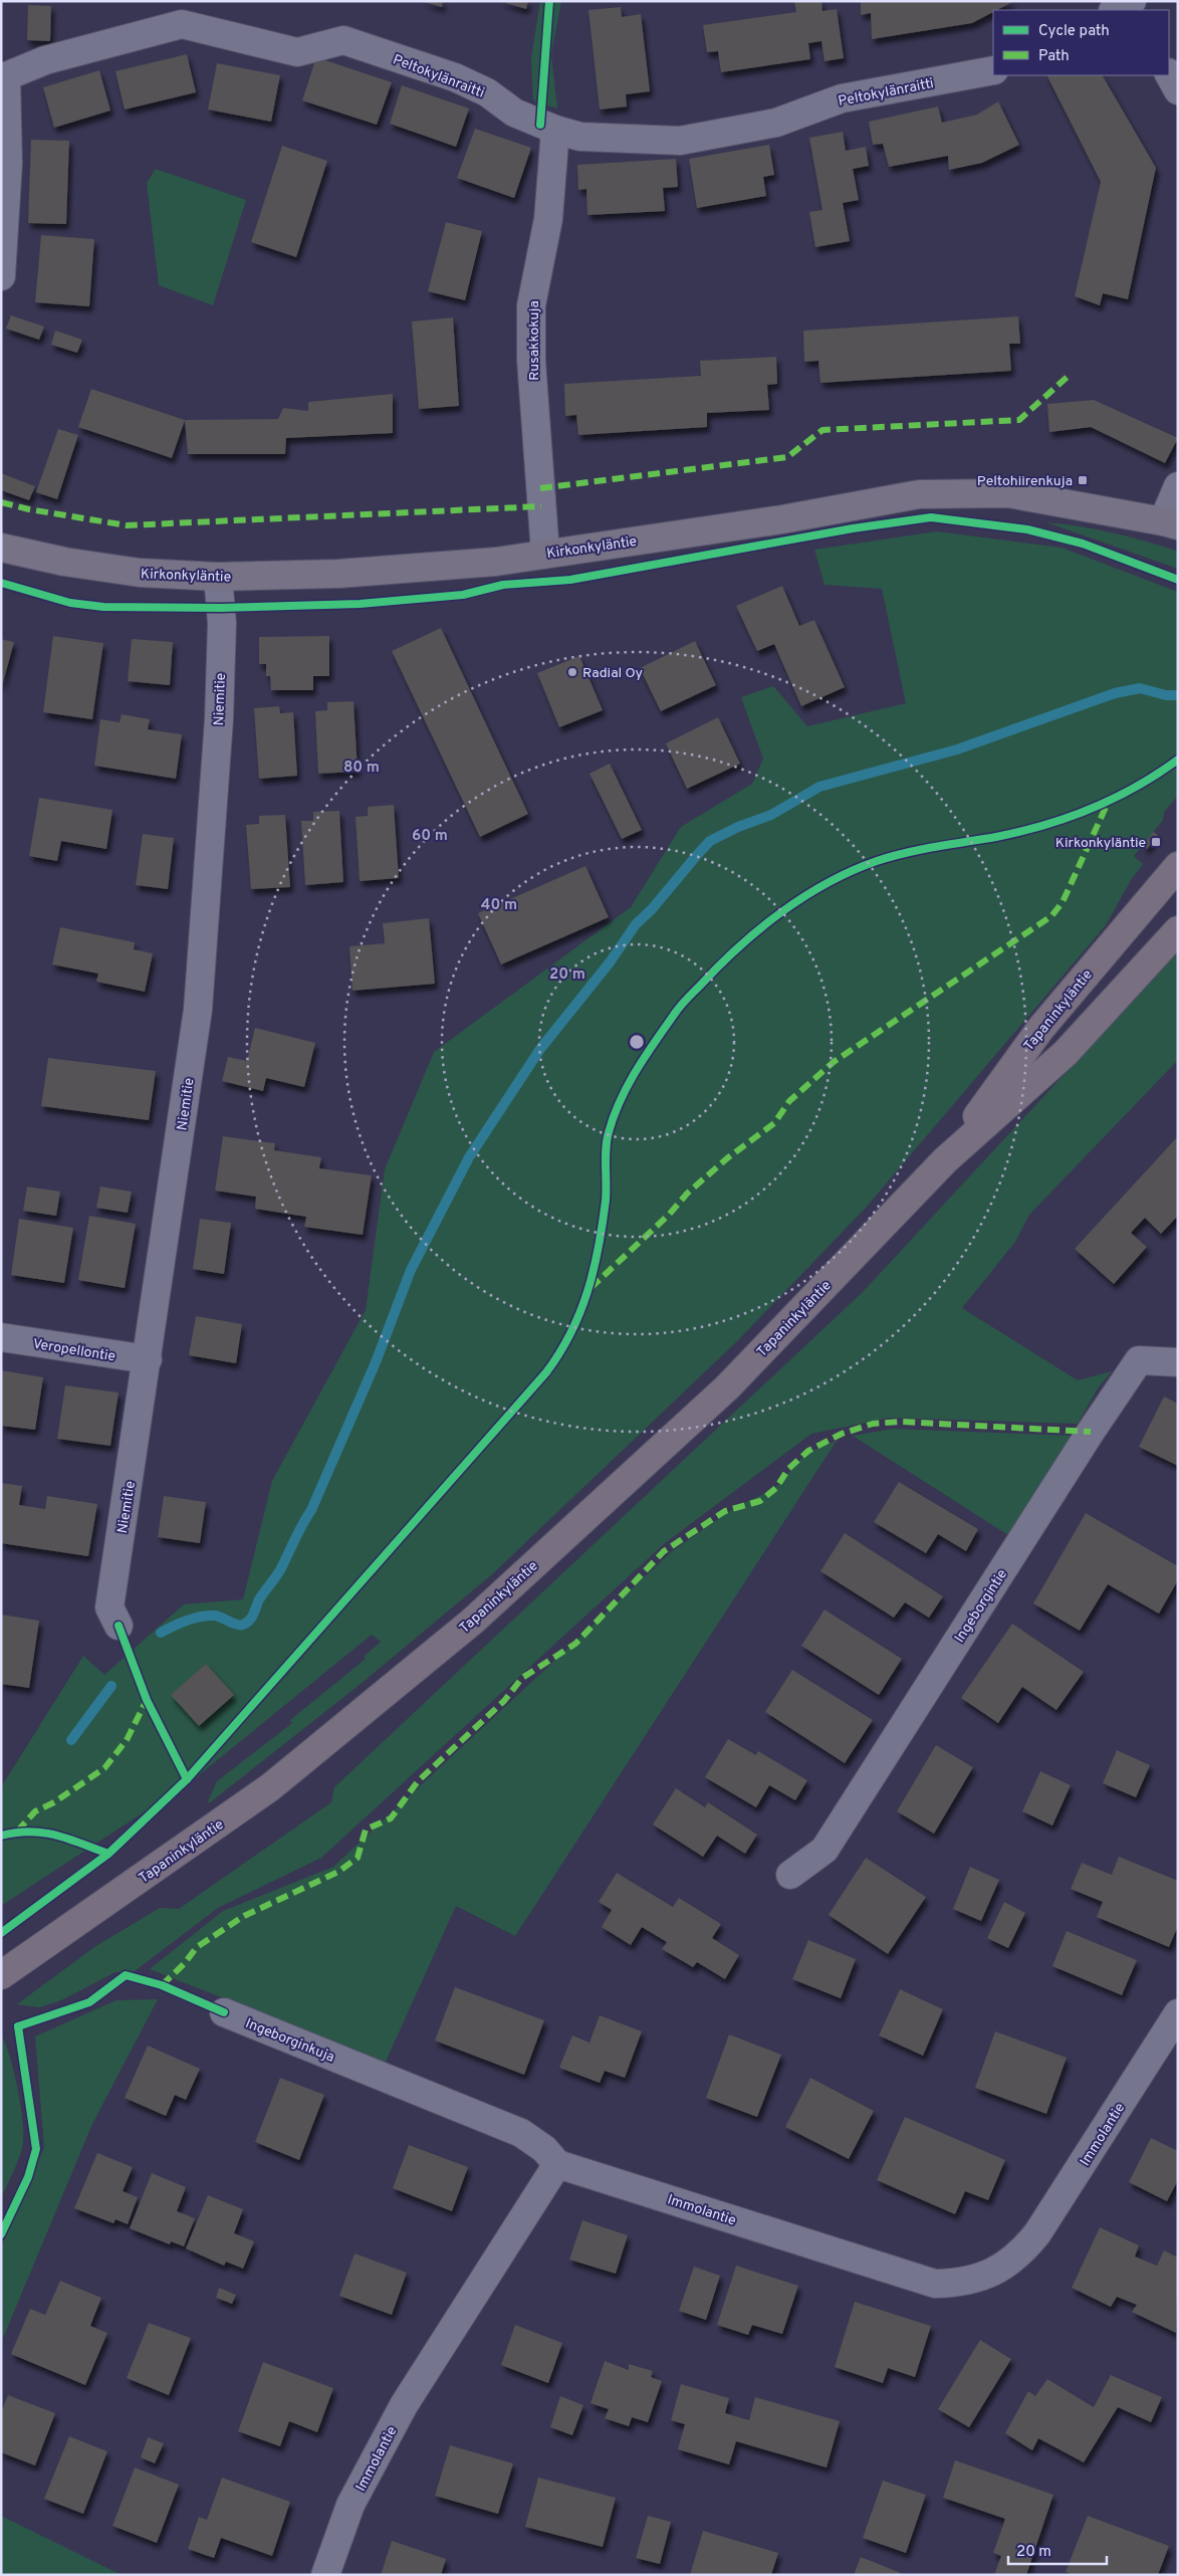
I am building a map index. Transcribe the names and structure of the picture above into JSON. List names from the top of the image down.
{
  "streets": {
    "main road": ["Tapaninkyläntie"],
    "street": [
      "Peltokylänraitti",
      "Rusakkokuja",
      "Kirkonkyläntie",
      "Niemitie",
      "Veropellontie",
      "Ingeborgintie",
      "Ingeborginkuja",
      "Immolantie"
    ]
  },
  "crossings": [
    ["Peltokylänraitti", "Rusakkokuja"],
    ["Rusakkokuja", "Kirkonkyläntie"],
    ["Kirkonkyläntie", "Niemitie"],
    ["Niemitie", "Veropellontie"],
    ["Ingeborginkuja", "Immolantie"]
  ],
  "places": {
    "transit": ["Peltohiirenkuja", "Kirkonkyläntie"],
    "other": ["Radial Oy"]
  },
  "legend": ["Cycle path", "Path"],
  "scale_bar": "20 m",
  "rings": [
    "80 m",
    "60 m",
    "40 m",
    "20 m"
  ]
}
